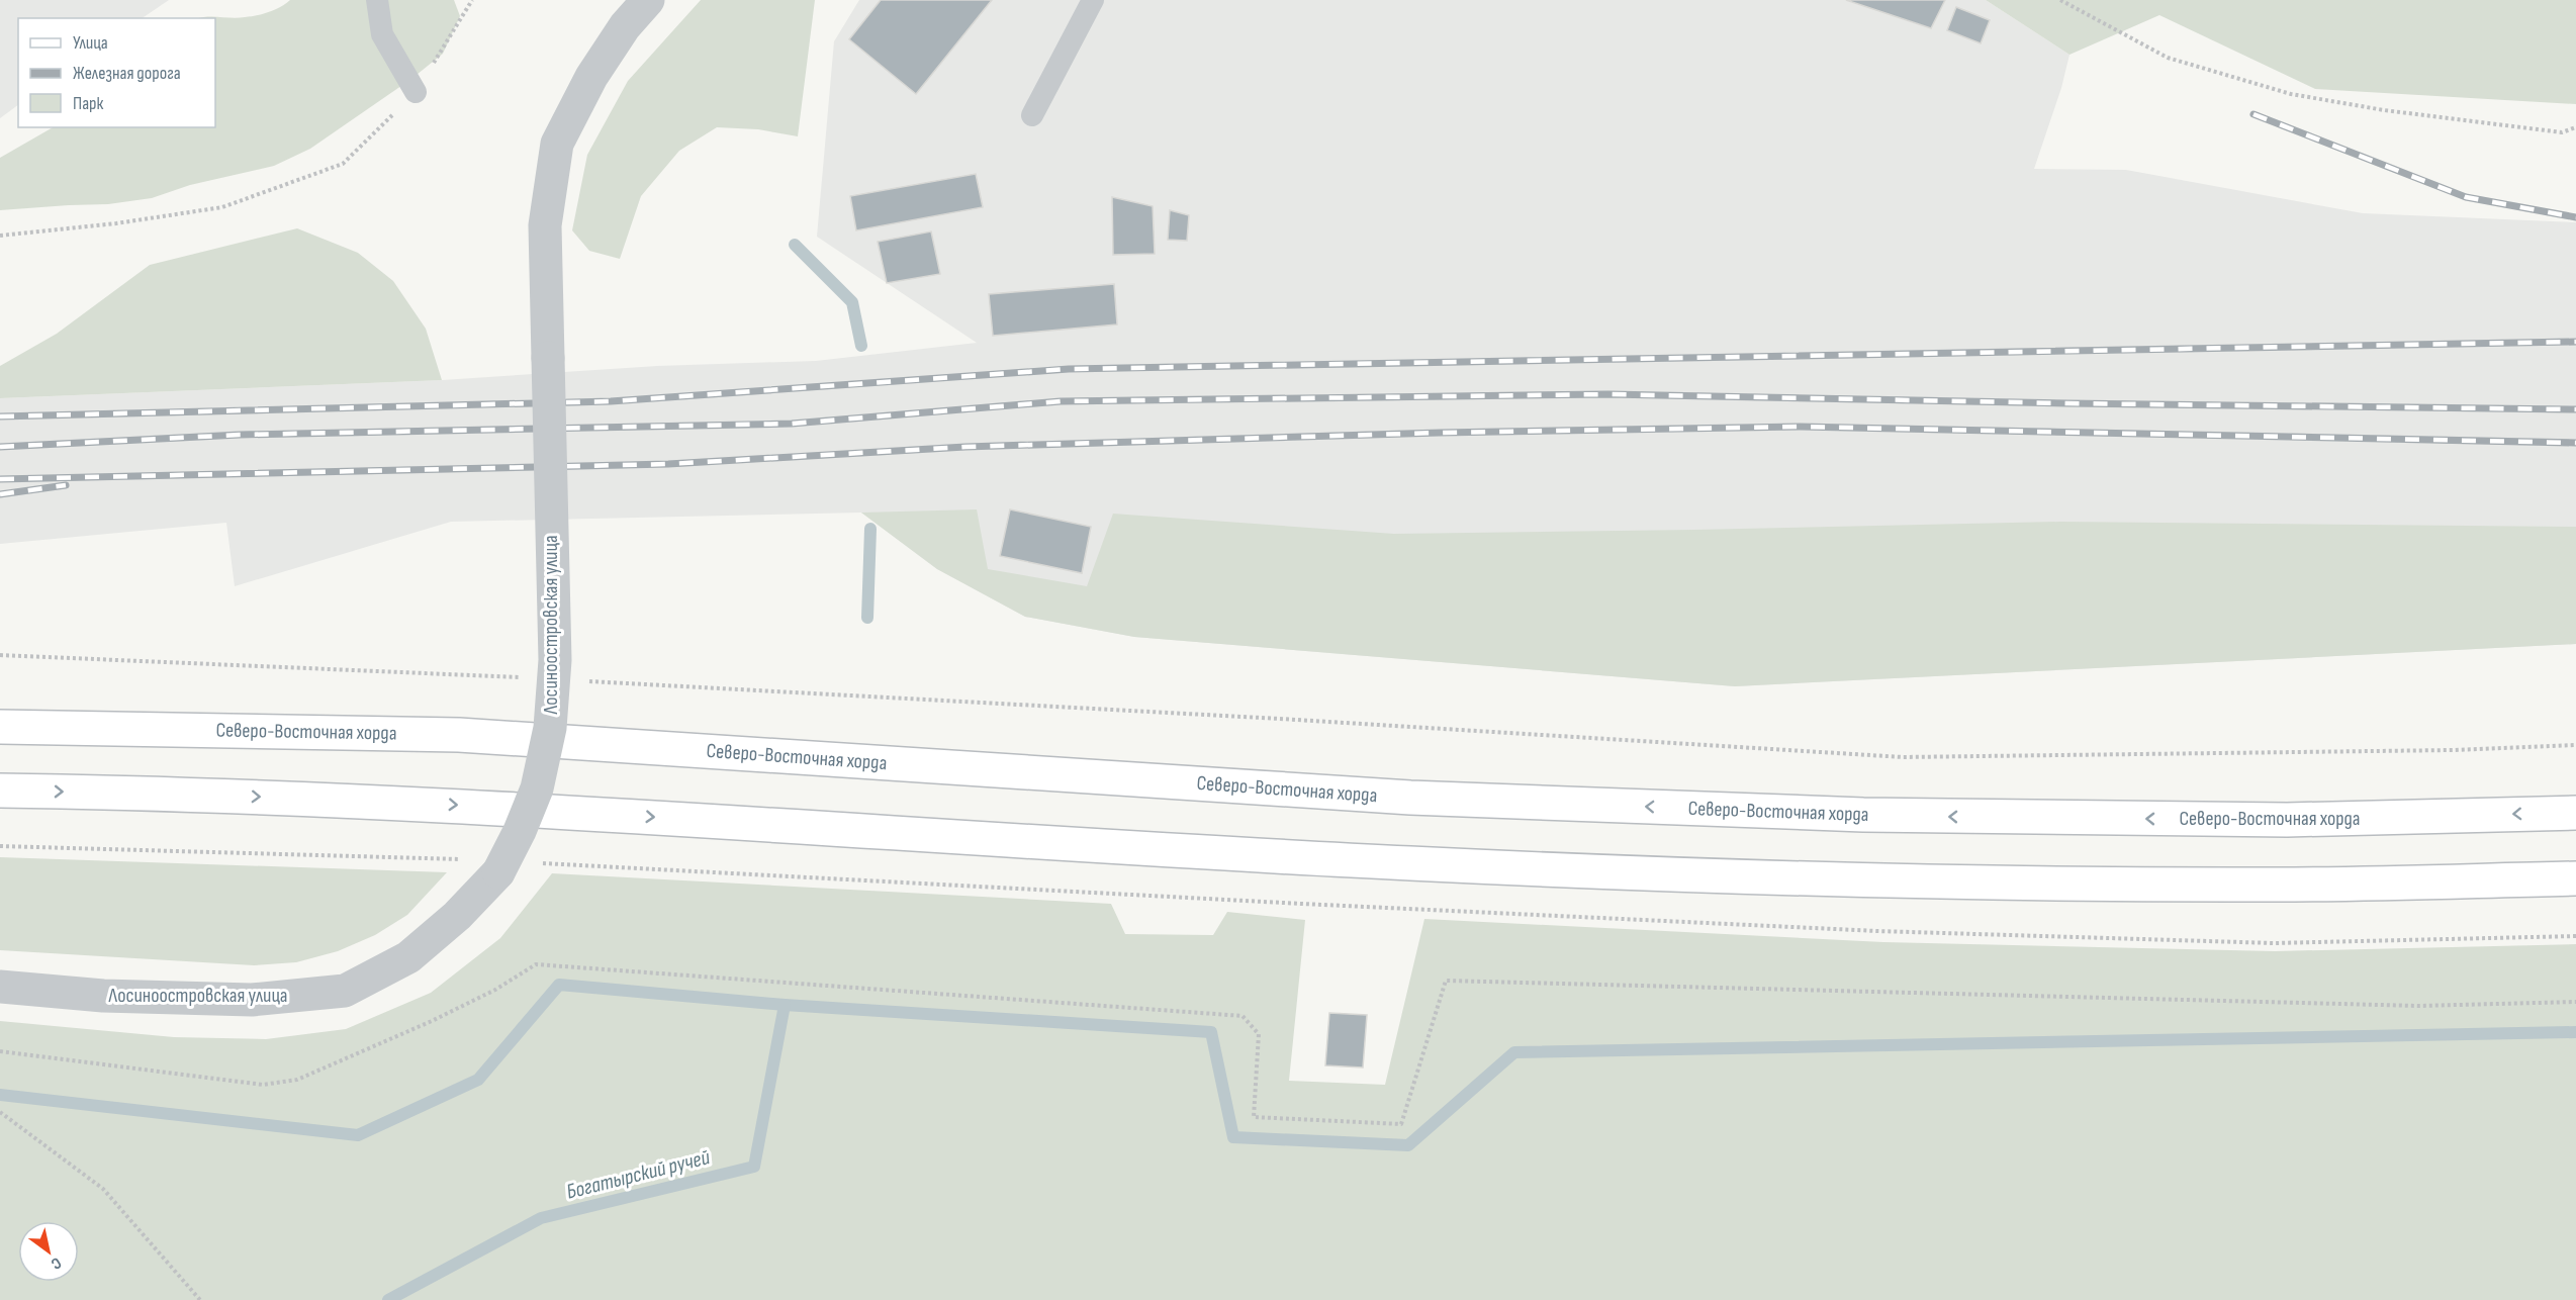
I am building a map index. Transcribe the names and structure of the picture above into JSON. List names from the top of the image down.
{
  "streets": {
    "main road": ["Северо-Восточная хорда"],
    "street": ["Лосиноостровская улица"]
  },
  "water": ["Богатырский ручей"],
  "legend": ["Улица", "Железная дорога", "Парк"],
  "north": "bottom right"
}
